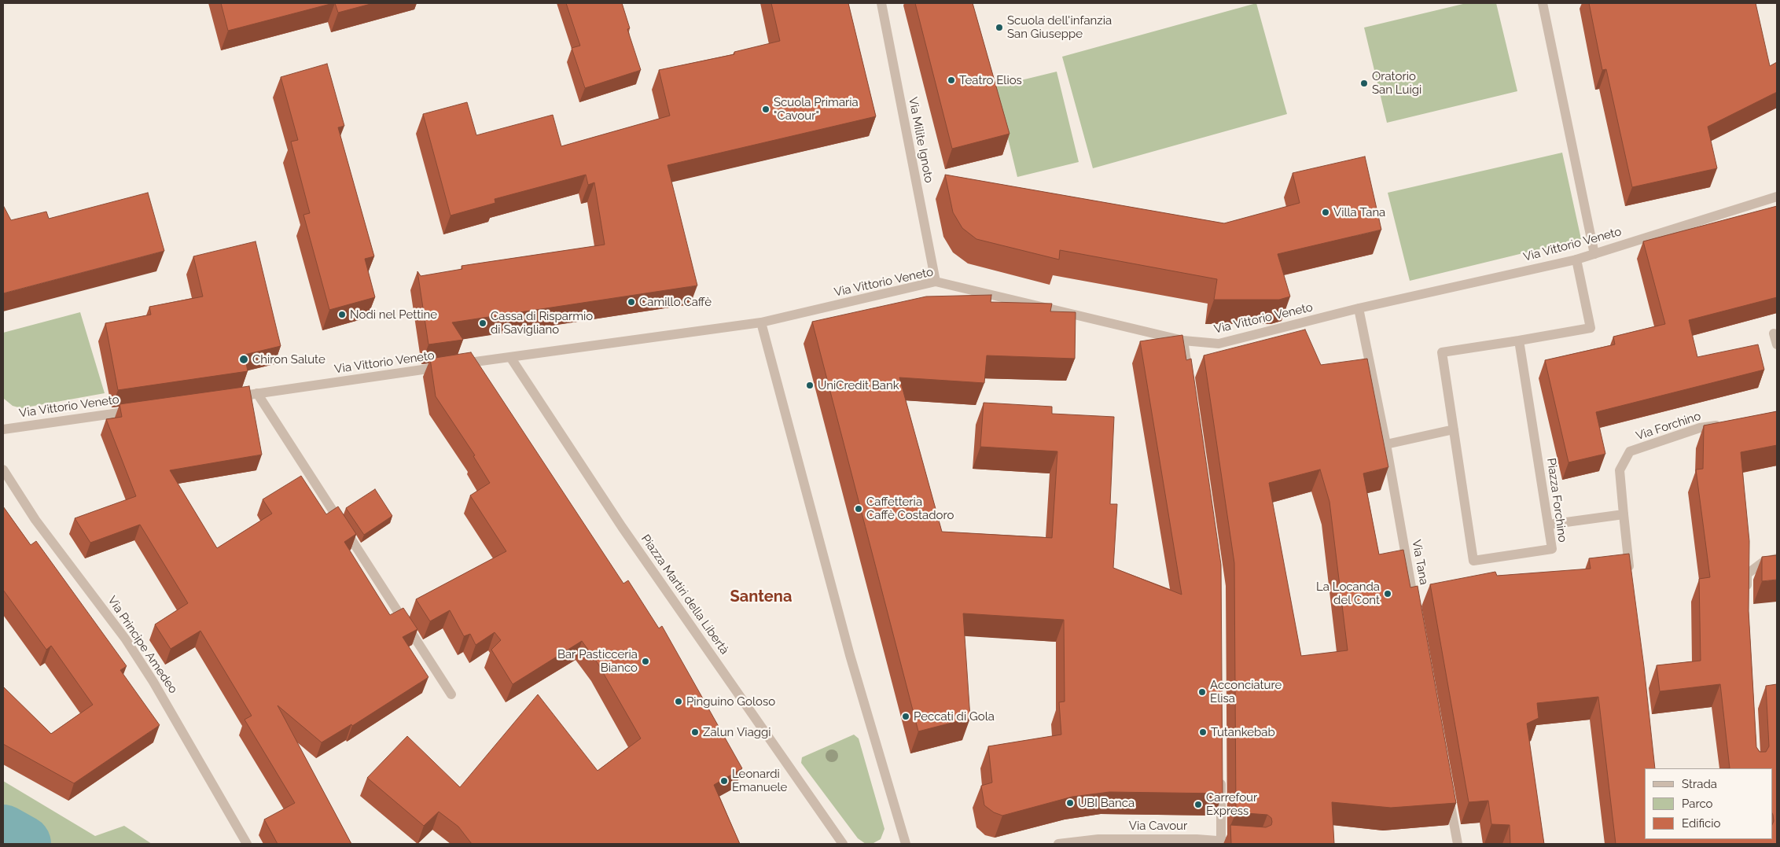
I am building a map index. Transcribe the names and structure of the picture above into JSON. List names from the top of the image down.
{
  "streets": {
    "street": [
      "Via Milite Ignoto",
      "Via Vittorio Veneto",
      "Via Forchino",
      "Piazza Forchino",
      "Via Tana",
      "Piazza Martiri della Libertà",
      "Via Principe Amedeo",
      "Via Cavour"
    ]
  },
  "crossings": [
    ["Via Milite Ignoto", "Via Vittorio Veneto"],
    ["Via Vittorio Veneto", "Piazza Forchino"],
    ["Via Vittorio Veneto", "Via Tana"],
    ["Via Vittorio Veneto", "Piazza Martiri della Libertà"]
  ],
  "districts": ["Santena"],
  "places": [
    "Scuola dell'infanzia San Giuseppe",
    "Teatro Elios",
    "Oratorio San Luigi",
    "Scuola Primaria \"Cavour\"",
    "Villa Tana",
    "Camillo Caffè",
    "Nodi nel Pettine",
    "Cassa di Risparmio di Savigliano",
    "Chiron Salute",
    "UniCredit Bank",
    "Caffetteria Caffè Costadoro",
    "La Locanda del Cont",
    "Bar Pasticceria Bianco",
    "Acconciature Elisa",
    "Pinguino Goloso",
    "Peccati di Gola",
    "Zalun Viaggi",
    "Tutankebab",
    "Leonardi Emanuele",
    "UBI Banca",
    "Carrefour Express"
  ],
  "legend": ["Strada", "Parco", "Edificio"]
}
